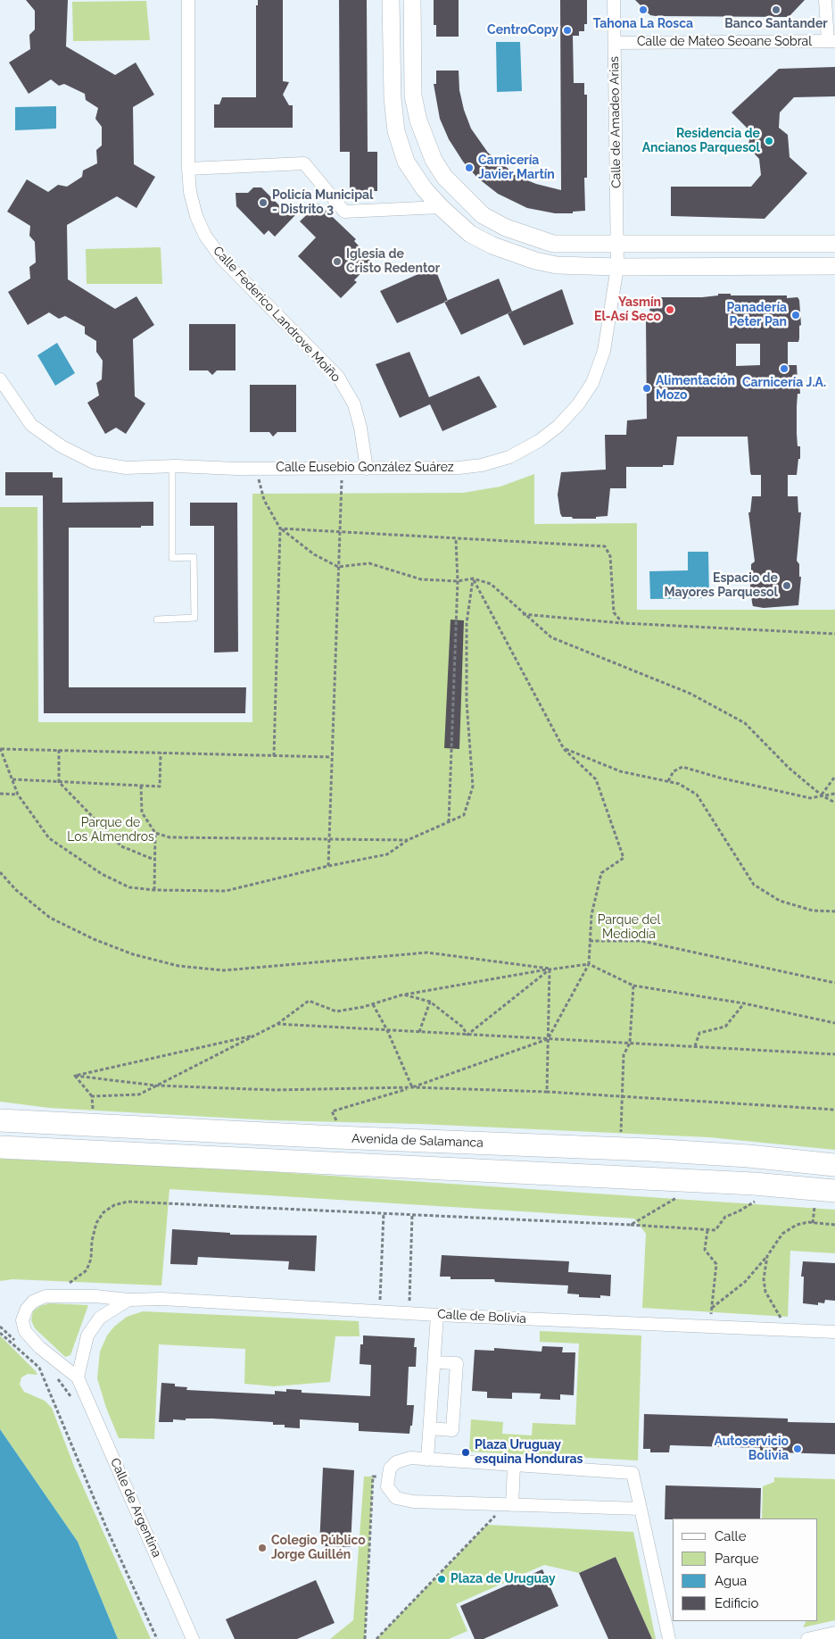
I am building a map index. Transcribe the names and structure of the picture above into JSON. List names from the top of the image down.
{
  "streets": {
    "highway": ["Avenida de Salamanca"],
    "street": [
      "Calle de Mateo Seoane Sobral",
      "Calle de Amadeo Arias",
      "Calle Federico Landrove Moiño",
      "Calle Eusebio González Suárez",
      "Calle de Bolivia",
      "Calle de Argentina"
    ]
  },
  "crossings": [
    ["Calle de Mateo Seoane Sobral", "Calle de Amadeo Arias"],
    ["Calle de Amadeo Arias", "Calle Eusebio González Suárez"],
    ["Calle Federico Landrove Moiño", "Calle Eusebio González Suárez"],
    ["Calle de Bolivia", "Calle de Argentina"]
  ],
  "parks": ["Parque de Los Almendros", "Parque del Mediodía"],
  "places": [
    "Tahona La Rosca",
    "Banco Santander",
    "CentroCopy",
    "Residencia de Ancianos Parquesol",
    "Carnicería Javier Martín",
    "Policía Municipal - Distrito 3",
    "Iglesia de Cristo Redentor",
    "Yasmín El-Así Seco",
    "Panadería Peter Pan",
    "Carnicería J.A.",
    "Alimentación Mozo",
    "Espacio de Mayores Parquesol",
    "Autoservicio Bolivia",
    "Plaza Uruguay esquina Honduras",
    "Colegio Público Jorge Guillén",
    "Plaza de Uruguay"
  ],
  "legend": [
    "Calle",
    "Parque",
    "Agua",
    "Edificio"
  ]
}
